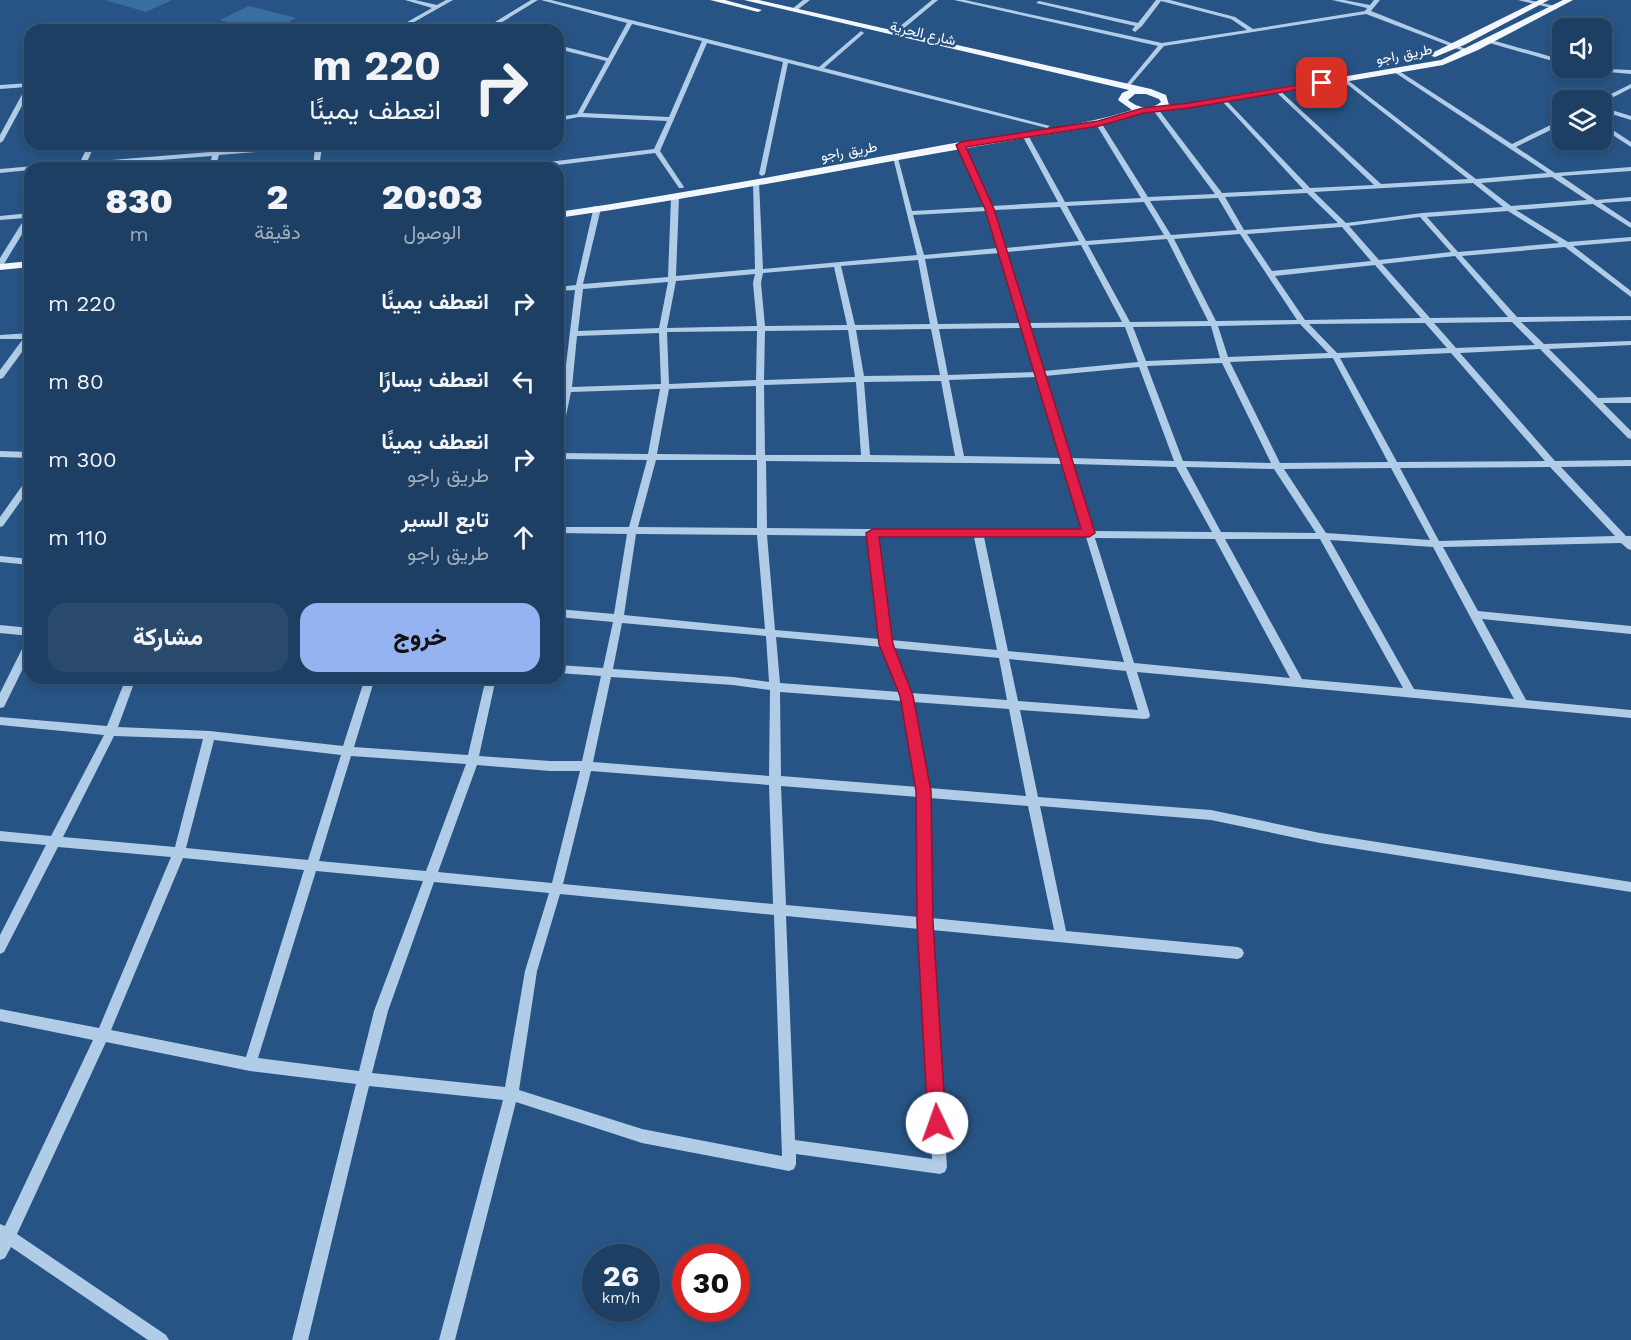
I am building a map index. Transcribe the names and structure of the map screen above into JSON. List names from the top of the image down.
{
  "streets": {
    "main road": ["شارع الحرية", "طريق راجو"]
  },
  "page": {
    "turn": ["220 m", "انعطف يمينًا"],
    "eta": [
      "20:03",
      "الوصول",
      "2",
      "دقيقة",
      "830",
      "m"
    ],
    "list": [
      {
        "name": "انعطف يمينًا",
        "value": "220 m"
      },
      {
        "name": "انعطف يسارًا",
        "value": "80 m"
      },
      {
        "name": "انعطف يمينًا",
        "note": "طريق راجو",
        "value": "300 m"
      },
      {
        "name": "تابع السير",
        "note": "طريق راجو",
        "value": "110 m"
      }
    ],
    "buttons": ["خروج", "مشاركة"],
    "speed": "26 km/h",
    "limit": "30"
  }
}
